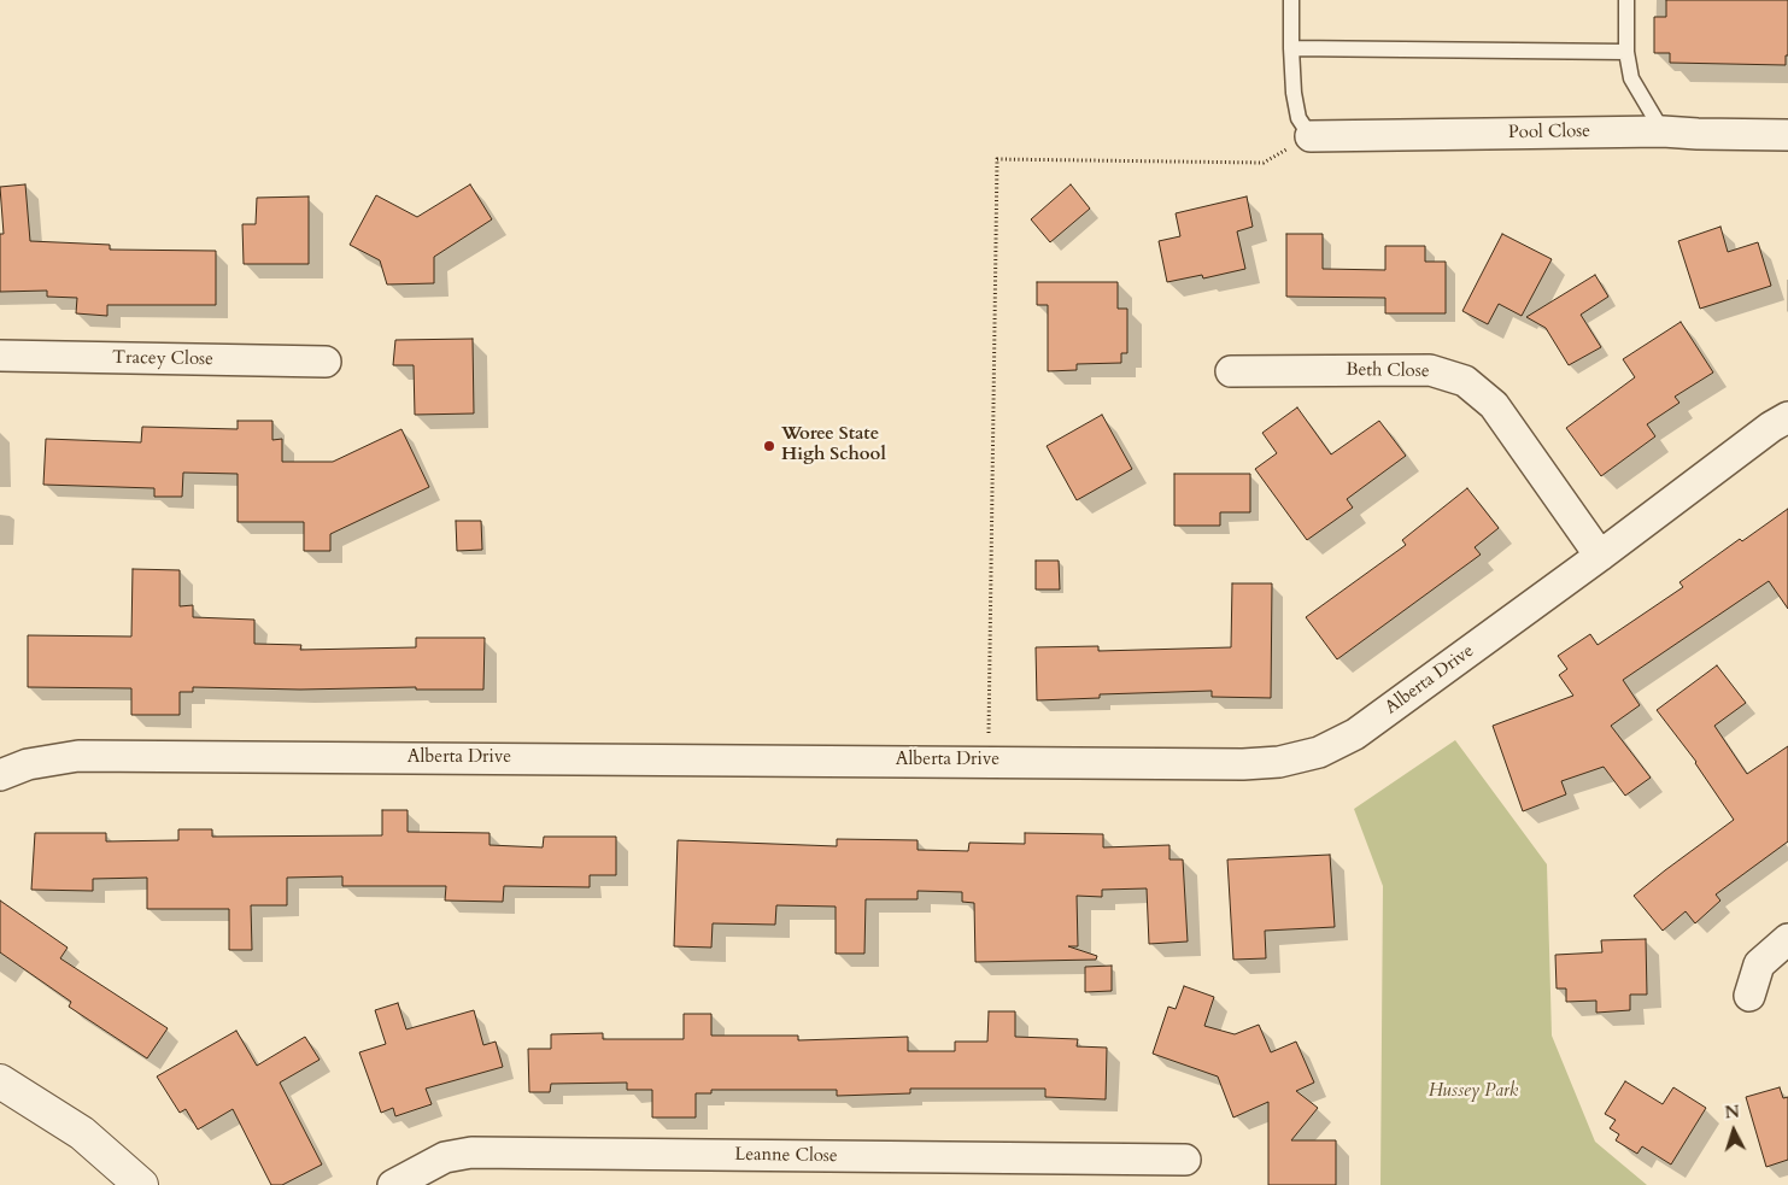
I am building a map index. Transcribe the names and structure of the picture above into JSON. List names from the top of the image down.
{
  "streets": {
    "street": [
      "Pool Close",
      "Tracey Close",
      "Beth Close",
      "Alberta Drive",
      "Leanne Close"
    ]
  },
  "crossings": [
    ["Beth Close", "Alberta Drive"]
  ],
  "parks": ["Hussey Park"],
  "places": ["Woree State High School"],
  "north": "top"
}
